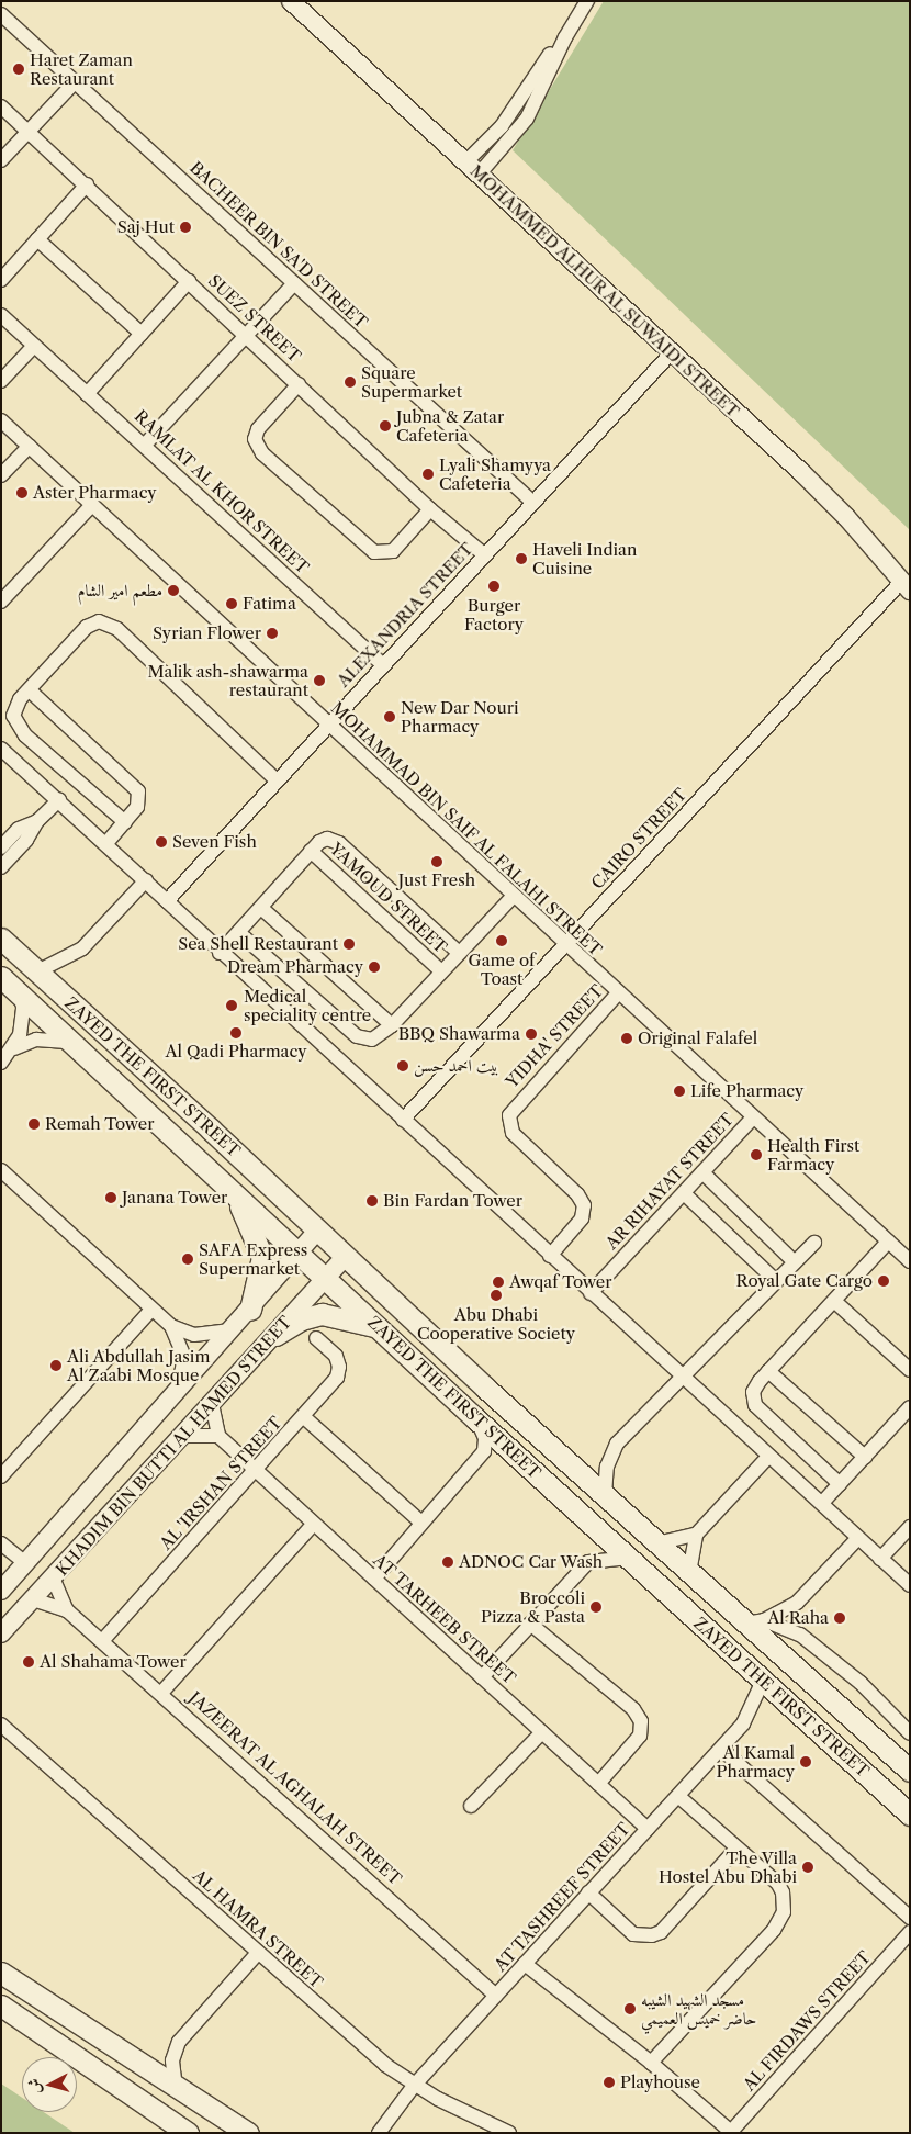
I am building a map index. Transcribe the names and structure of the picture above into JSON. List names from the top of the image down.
{
  "streets": {
    "main road": ["ZAYED THE FIRST STREET"],
    "street": [
      "BACHEER BIN SA'D STREET",
      "MOHAMMED ALHUR AL SUWAIDI STREET",
      "SUEZ STREET",
      "RAMLAT AL KHOR STREET",
      "ALEXANDRIA STREET",
      "MOHAMMAD BIN SAIF AL FALAHI STREET",
      "CAIRO STREET",
      "YAMOUD STREET",
      "YIDHA' STREET",
      "AR RIHAYAT STREET",
      "KHADIM BIN BUTTI AL HAMED STREET",
      "AL 'IRSHAN STREET",
      "AT TARHEEB STREET",
      "JAZEERAT AL AGHALAH STREET",
      "AT TASHREEF STREET",
      "AL HAMRA STREET",
      "AL FIRDAWS STREET"
    ]
  },
  "crossings": [
    ["BACHEER BIN SA'D STREET", "ALEXANDRIA STREET"],
    ["MOHAMMED ALHUR AL SUWAIDI STREET", "ALEXANDRIA STREET"],
    ["MOHAMMED ALHUR AL SUWAIDI STREET", "CAIRO STREET"],
    ["SUEZ STREET", "ALEXANDRIA STREET"],
    ["RAMLAT AL KHOR STREET", "ALEXANDRIA STREET"],
    ["ALEXANDRIA STREET", "MOHAMMAD BIN SAIF AL FALAHI STREET"],
    ["MOHAMMAD BIN SAIF AL FALAHI STREET", "CAIRO STREET"],
    ["MOHAMMAD BIN SAIF AL FALAHI STREET", "YIDHA' STREET"],
    ["MOHAMMAD BIN SAIF AL FALAHI STREET", "AR RIHAYAT STREET"],
    ["ZAYED THE FIRST STREET", "KHADIM BIN BUTTI AL HAMED STREET"],
    ["ZAYED THE FIRST STREET", "AT TASHREEF STREET"],
    ["KHADIM BIN BUTTI AL HAMED STREET", "JAZEERAT AL AGHALAH STREET"],
    ["AL 'IRSHAN STREET", "AT TARHEEB STREET"],
    ["AL 'IRSHAN STREET", "JAZEERAT AL AGHALAH STREET"],
    ["AT TARHEEB STREET", "AT TASHREEF STREET"],
    ["JAZEERAT AL AGHALAH STREET", "AT TASHREEF STREET"],
    ["AT TASHREEF STREET", "AL HAMRA STREET"]
  ],
  "places": [
    "Haret Zaman Restaurant",
    "Saj Hut",
    "Square Supermarket",
    "Jubna & Zatar Cafeteria",
    "Lyali Shamyya Cafeteria",
    "Aster Pharmacy",
    "Haveli Indian Cuisine",
    "Burger Factory",
    "مطعم امير الشام",
    "Fatima",
    "Syrian Flower",
    "Malik ash-shawarma restaurant",
    "New Dar Nouri Pharmacy",
    "Seven Fish",
    "Just Fresh",
    "Game of Toast",
    "Sea Shell Restaurant",
    "Dream Pharmacy",
    "Medical speciality centre",
    "Al Qadi Pharmacy",
    "BBQ Shawarma",
    "Original Falafel",
    "بيت احمد حسن",
    "Life Pharmacy",
    "Remah Tower",
    "Health First Farmacy",
    "Janana Tower",
    "Bin Fardan Tower",
    "SAFA Express Supermarket",
    "Royal Gate Cargo",
    "Awqaf Tower",
    "Abu Dhabi Cooperative Society",
    "Ali Abdullah Jasim Al Zaabi Mosque",
    "ADNOC Car Wash",
    "Broccoli Pizza & Pasta",
    "Al Raha",
    "Al Shahama Tower",
    "Al Kamal Pharmacy",
    "The Villa Hostel Abu Dhabi",
    "مسجد الشهيد الشيبه حاضر خميس العميمي",
    "Playhouse"
  ],
  "north": "left"
}
